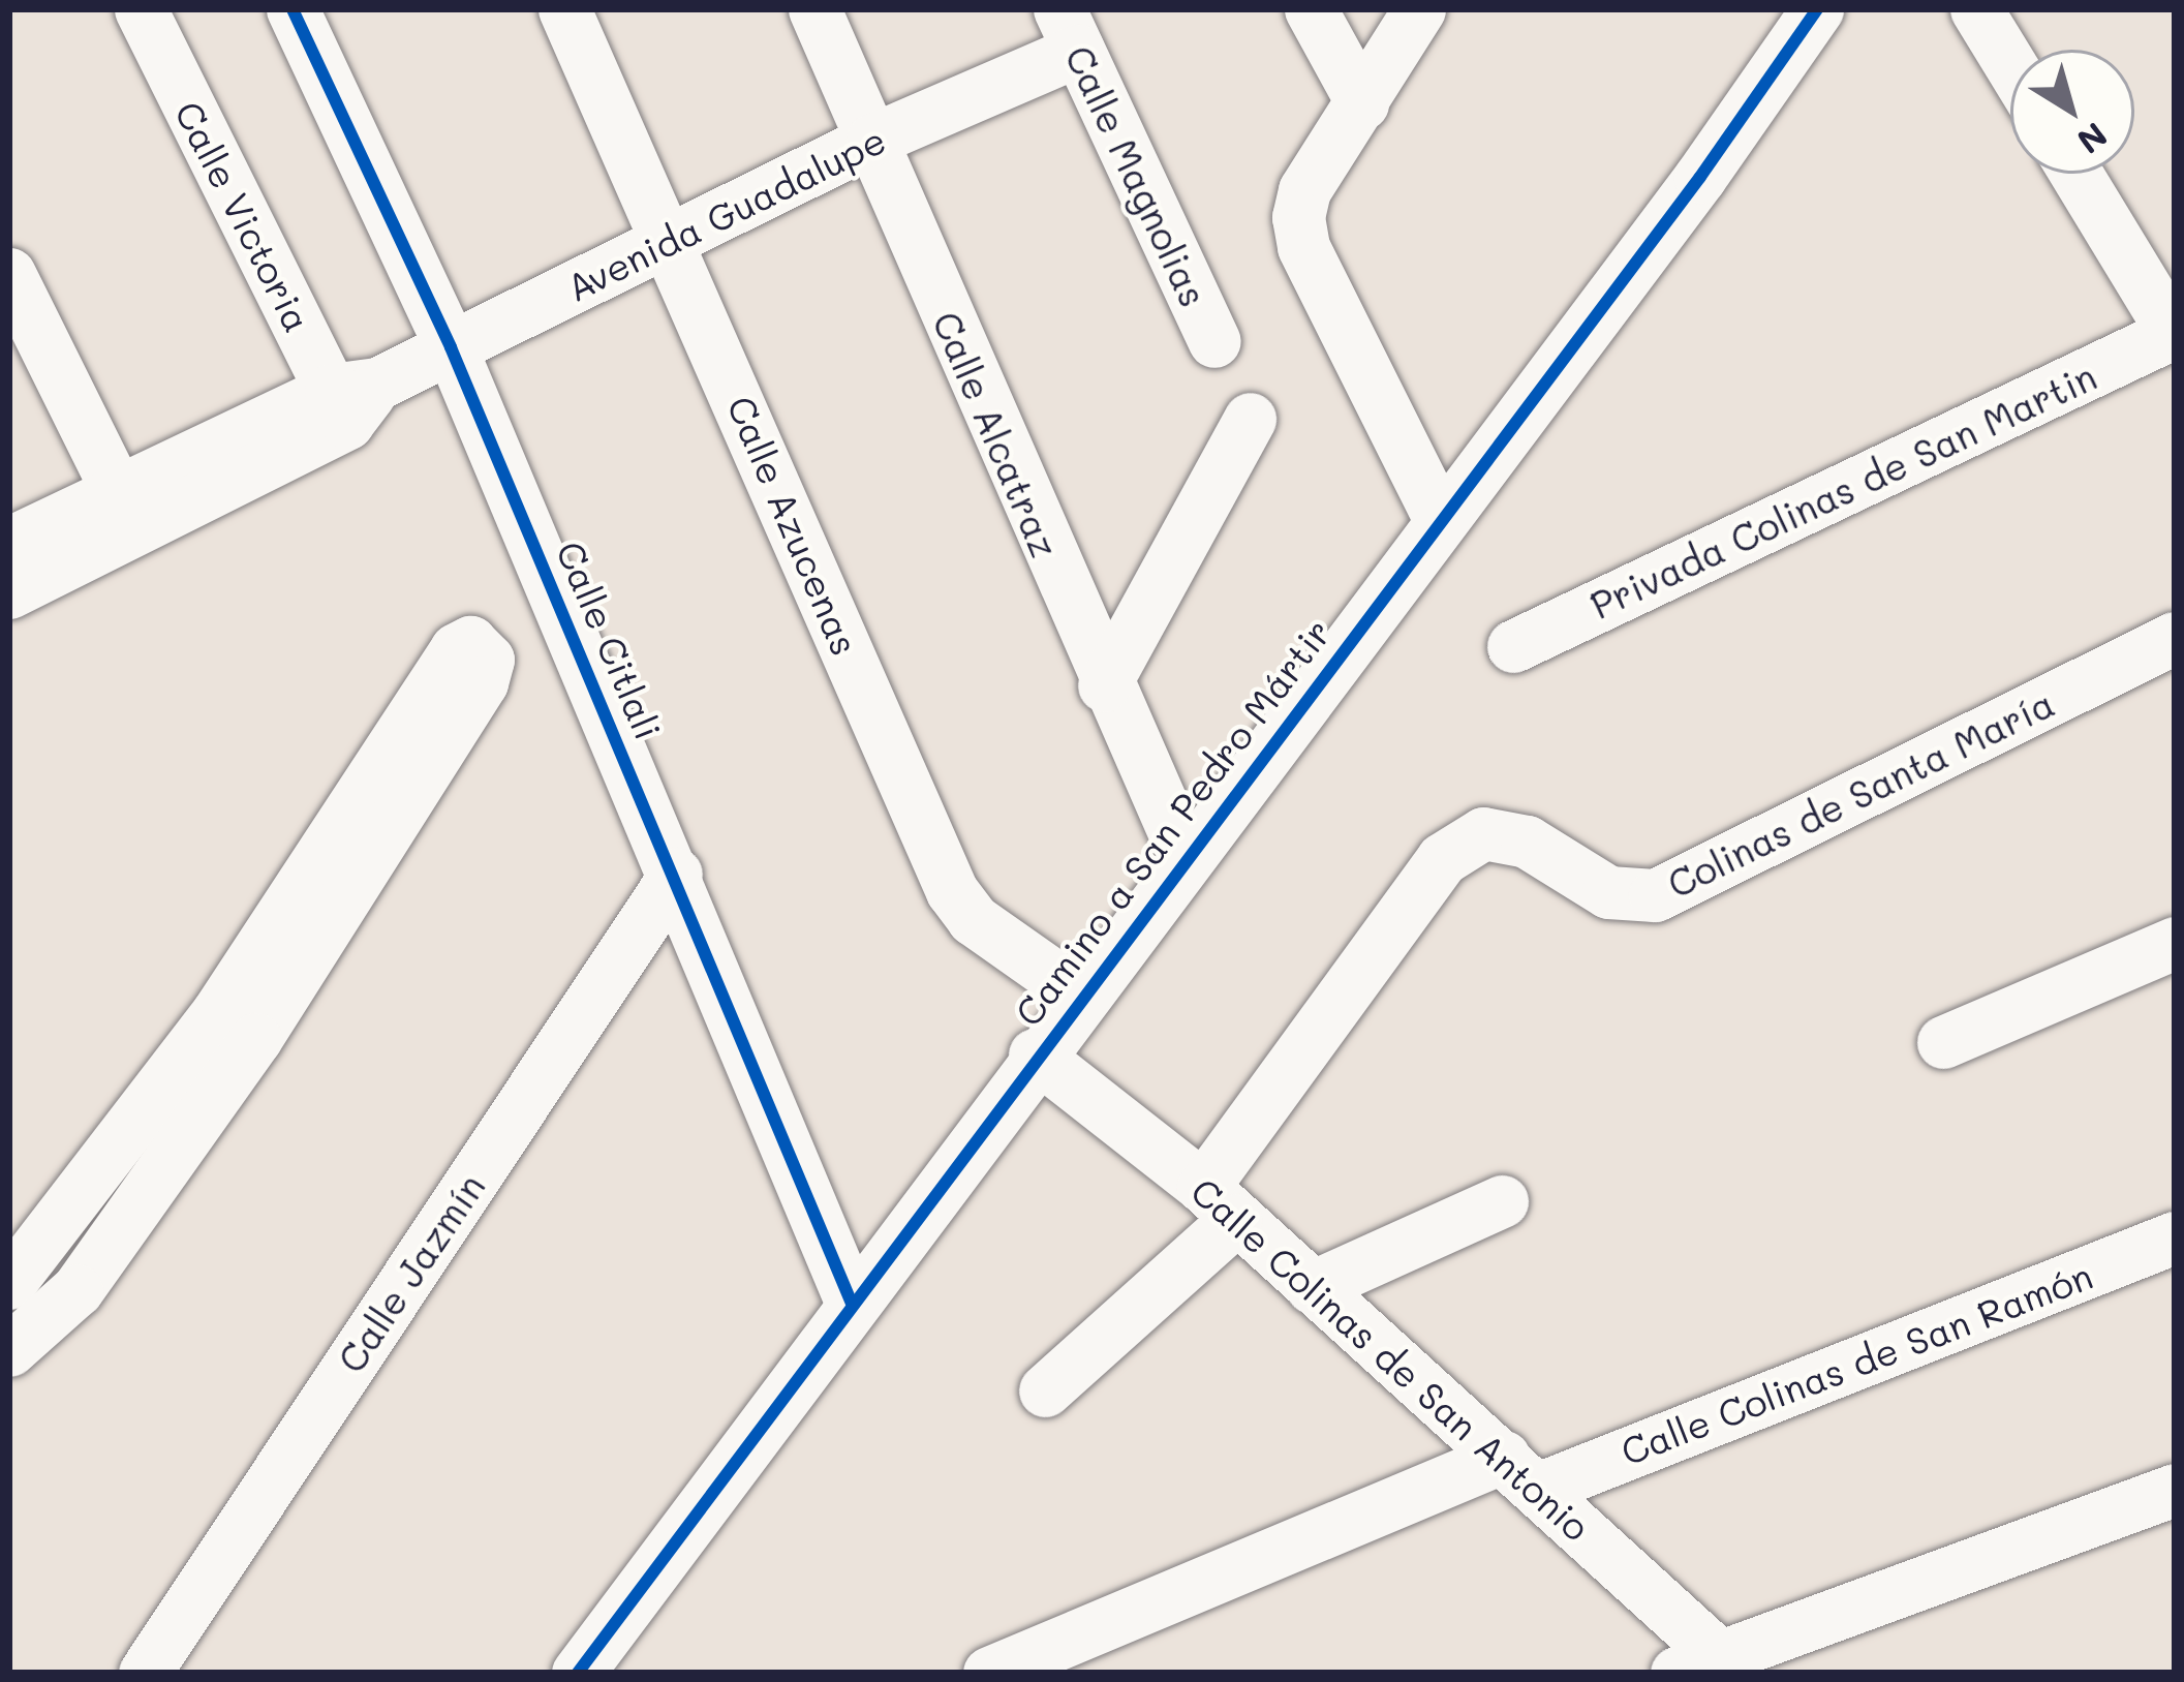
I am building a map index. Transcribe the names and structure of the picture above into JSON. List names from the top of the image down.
{
  "streets": {
    "street": [
      "Calle Magnolias",
      "Avenida Guadalupe",
      "Calle Victoria",
      "Calle Alcatraz",
      "Privada Colinas de San Martin",
      "Calle Azucenas",
      "Calle Citlali",
      "Colinas de Santa María",
      "Camino a San Pedro Mártir",
      "Calle Jazmín",
      "Calle Colinas de San Antonio",
      "Calle Colinas de San Ramón"
    ]
  },
  "crossings": [
    ["Calle Magnolias", "Avenida Guadalupe"],
    ["Avenida Guadalupe", "Calle Victoria"],
    ["Avenida Guadalupe", "Calle Alcatraz"],
    ["Avenida Guadalupe", "Calle Azucenas"],
    ["Avenida Guadalupe", "Calle Citlali"],
    ["Calle Alcatraz", "Camino a San Pedro Mártir"],
    ["Calle Azucenas", "Camino a San Pedro Mártir"],
    ["Calle Citlali", "Camino a San Pedro Mártir"],
    ["Calle Citlali", "Calle Jazmín"],
    ["Colinas de Santa María", "Calle Colinas de San Antonio"],
    ["Camino a San Pedro Mártir", "Calle Colinas de San Antonio"],
    ["Calle Colinas de San Antonio", "Calle Colinas de San Ramón"]
  ],
  "north": "bottom right"
}
